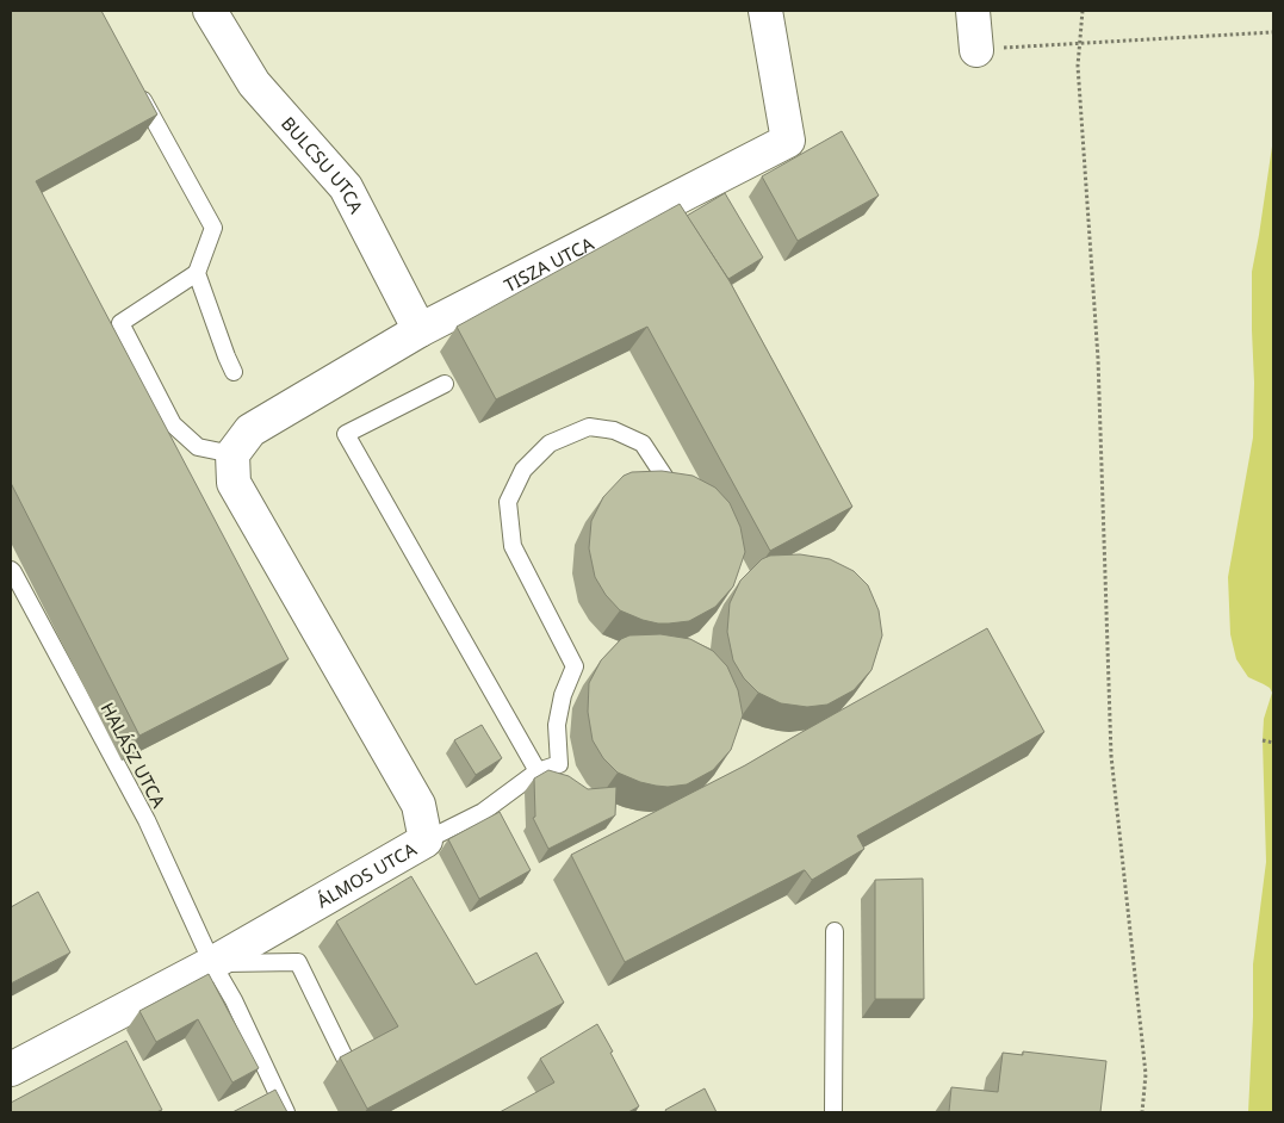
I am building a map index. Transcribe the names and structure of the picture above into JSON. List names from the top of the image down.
{
  "streets": {
    "street": ["BULCSU UTCA", "TISZA UTCA", "ÁLMOS UTCA"],
    "lane": ["HALÁSZ UTCA"]
  },
  "crossings": [
    ["BULCSU UTCA", "TISZA UTCA"],
    ["TISZA UTCA", "ÁLMOS UTCA"],
    ["HALÁSZ UTCA", "ÁLMOS UTCA"]
  ]
}
